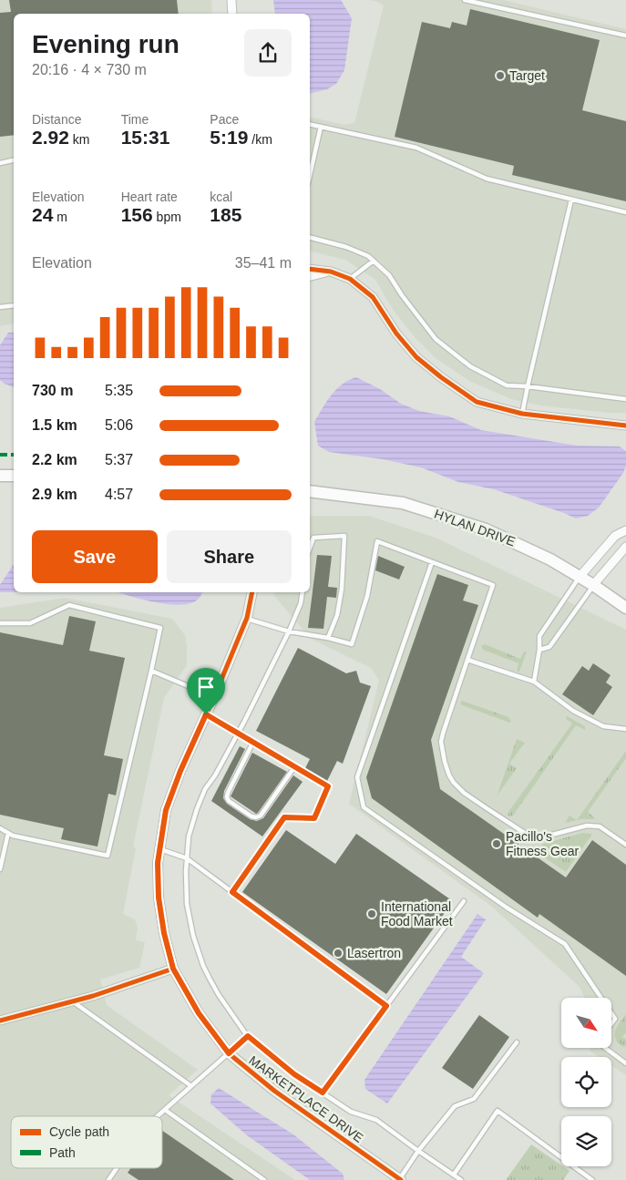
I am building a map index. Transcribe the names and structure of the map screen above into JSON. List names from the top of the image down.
{
  "streets": {
    "main road": ["HYLAN DRIVE"],
    "street": ["MARKETPLACE DRIVE"]
  },
  "places": [
    "Target",
    "Pacillo's Fitness Gear",
    "International Food Market",
    "Lasertron"
  ],
  "legend": ["Cycle path", "Path"],
  "north": "bottom right",
  "page": {
    "heading": ["Evening run", "20:16 · 4 × 730 m"],
    "stats": [
      ["Distance", "2.92 km"],
      ["Time", "15:31"],
      ["Pace", "5:19 /km"],
      ["Elevation", "24 m"],
      ["Heart rate", "156 bpm"],
      ["kcal", "185"]
    ],
    "chart": ["Elevation", "35–41 m"],
    "list": [
      {
        "name": "730 m",
        "note": "5:35"
      },
      {
        "name": "1.5 km",
        "note": "5:06"
      },
      {
        "name": "2.2 km",
        "note": "5:37"
      },
      {
        "name": "2.9 km",
        "note": "4:57"
      }
    ],
    "buttons": ["Save", "Share"]
  }
}
